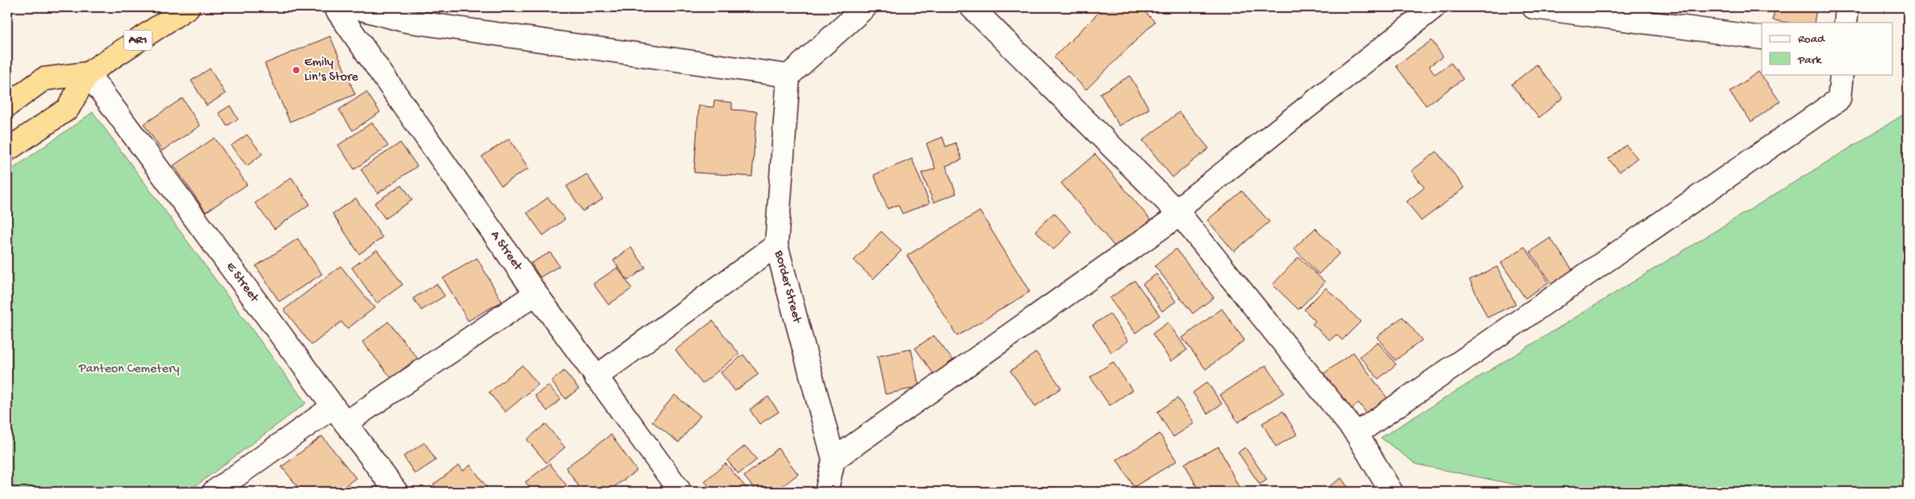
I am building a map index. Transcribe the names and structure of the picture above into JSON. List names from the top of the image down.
{
  "streets": {
    "highway": ["AR1"],
    "street": ["A Street", "E Street", "Border Street"]
  },
  "crossings": [
    ["AR1", "E Street"]
  ],
  "parks": ["Panteon Cemetery"],
  "places": ["Emily Lin's Store"],
  "legend": ["Road", "Park"]
}
